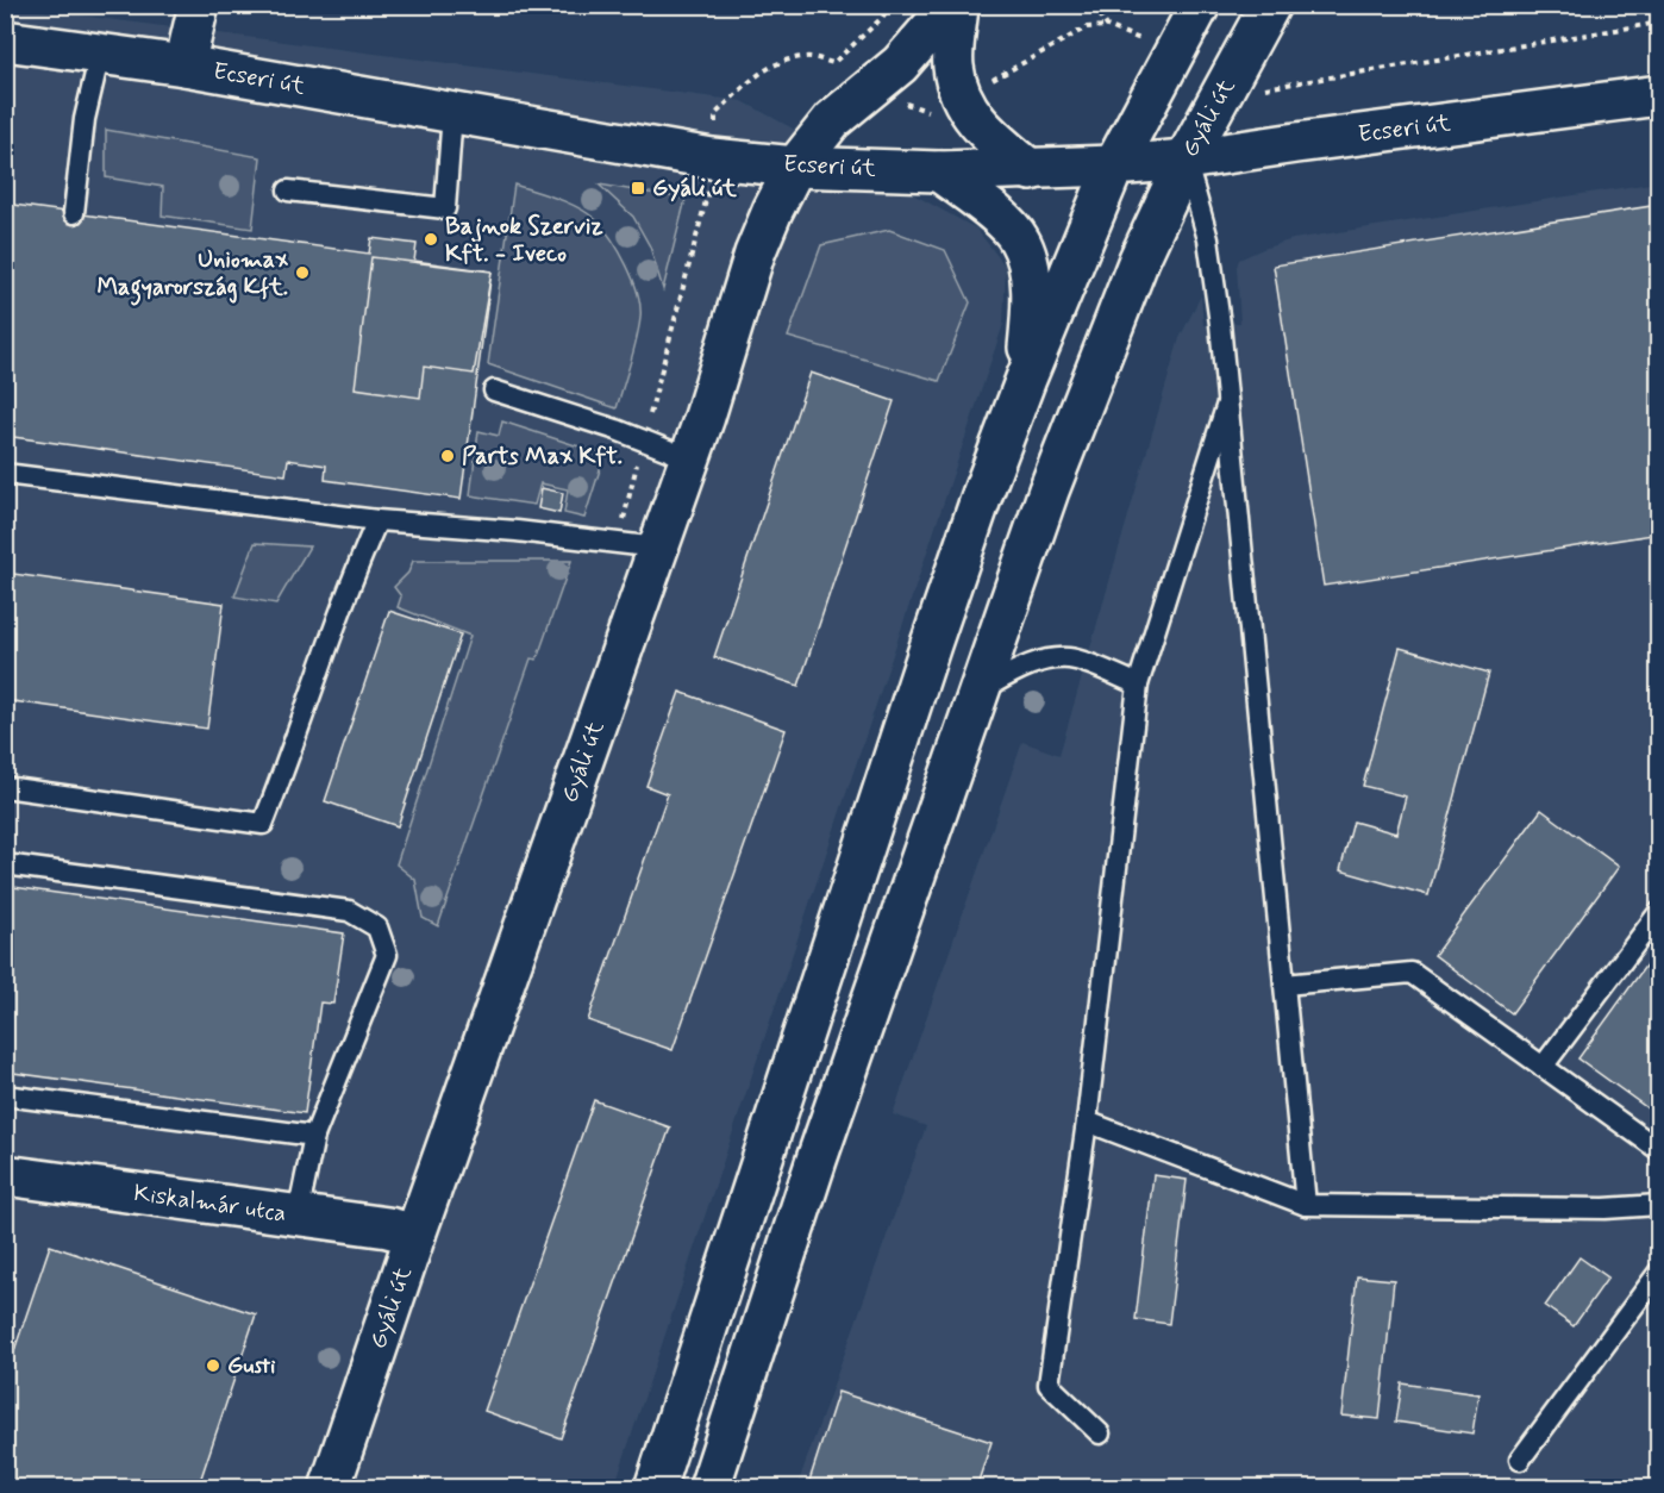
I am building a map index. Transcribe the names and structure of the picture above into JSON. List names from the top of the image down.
{
  "streets": {
    "street": ["Ecseri út", "Gyáli út", "Kiskalmár utca"]
  },
  "crossings": [
    ["Ecseri út", "Gyáli út"],
    ["Gyáli út", "Kiskalmár utca"]
  ],
  "places": {
    "transit": ["Gyáli út"],
    "other": [
      "Bajnok Szerviz Kft. - Iveco",
      "Uniomax Magyarország Kft.",
      "Parts Max Kft.",
      "Gusti"
    ]
  }
}
